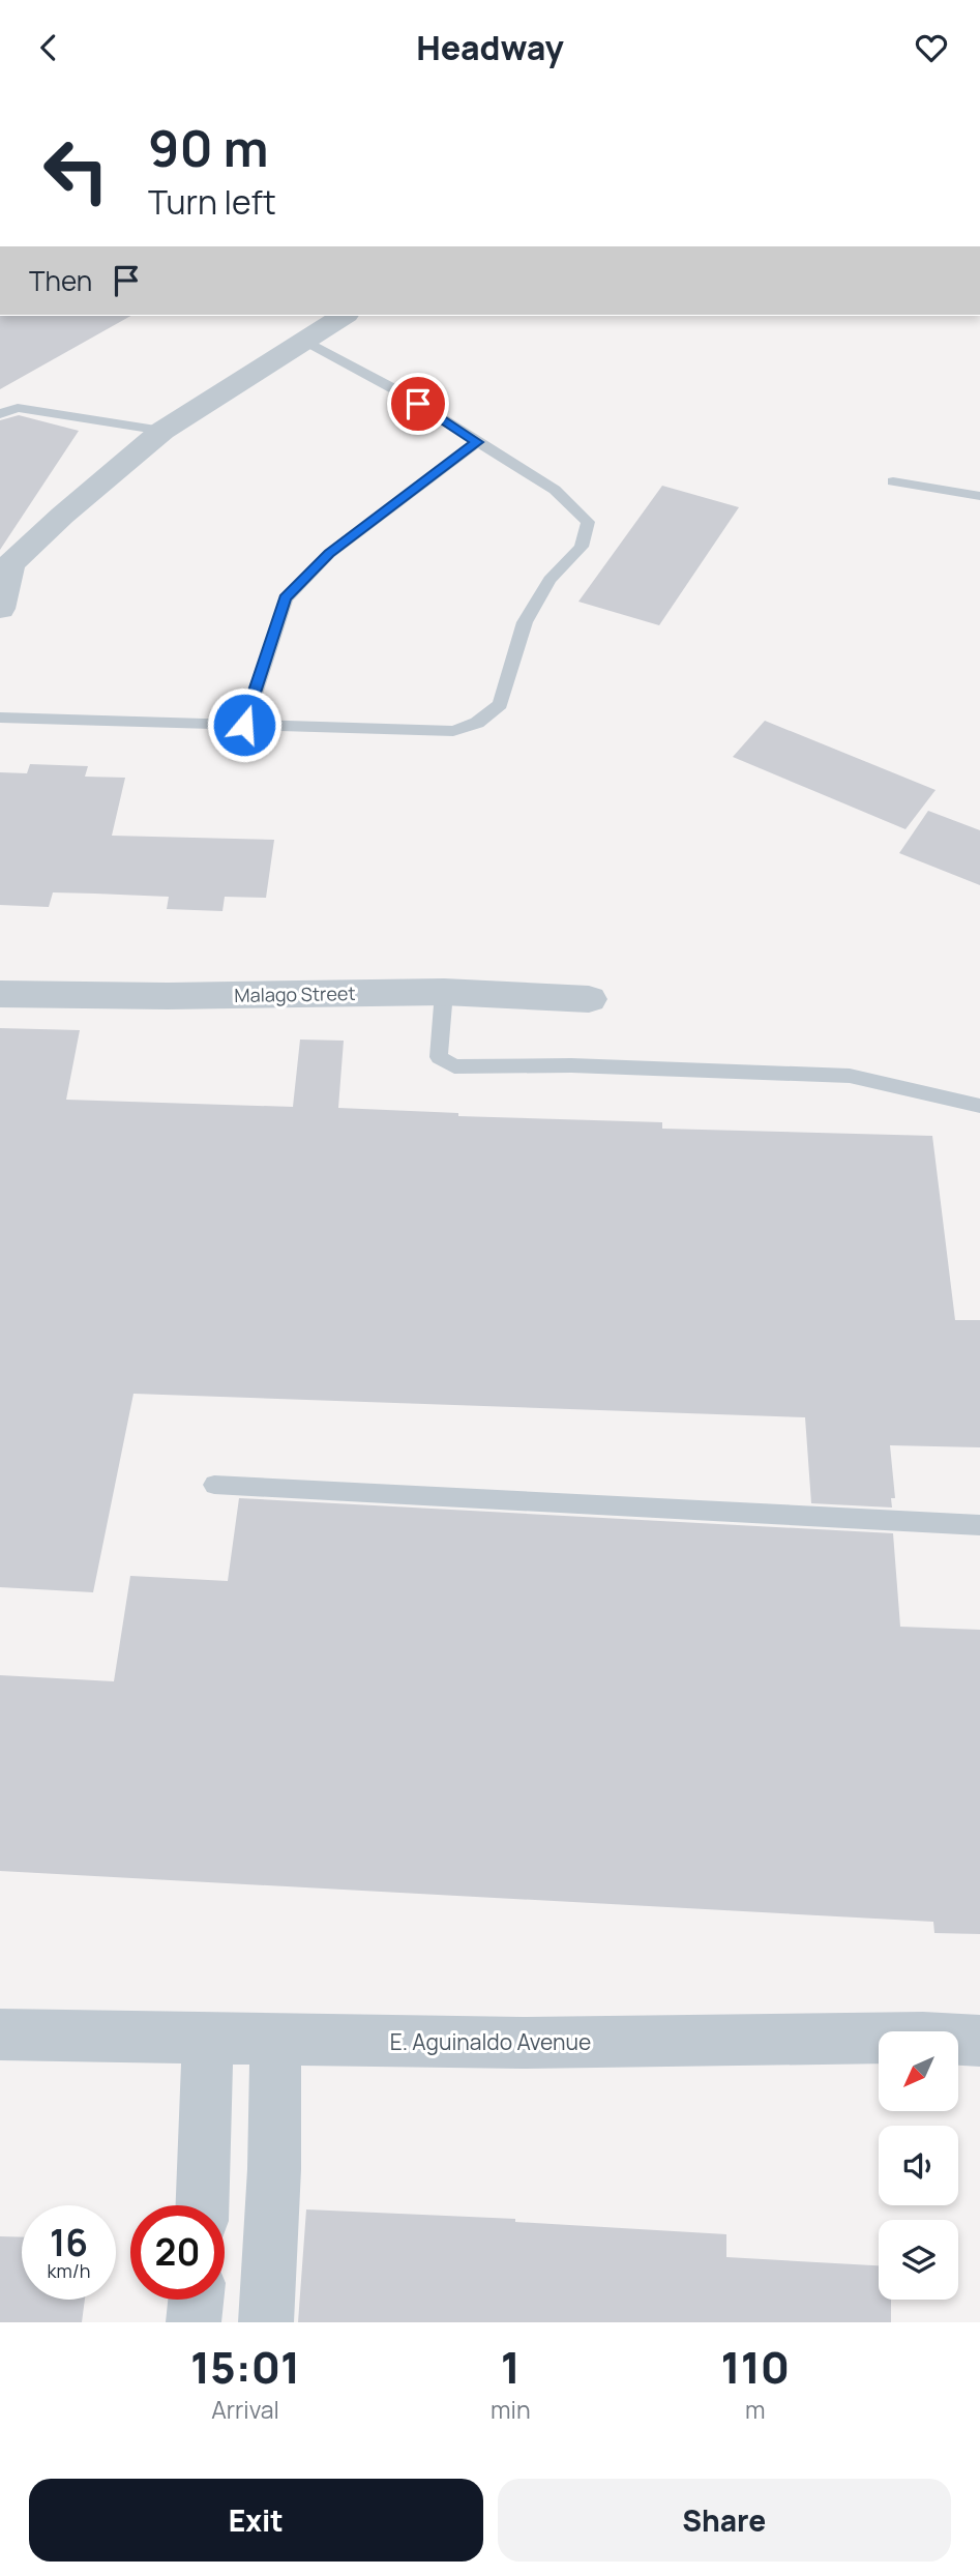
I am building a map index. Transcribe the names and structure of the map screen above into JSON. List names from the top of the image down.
{
  "streets": {
    "street": ["Malago Street", "E. Aguinaldo Avenue"]
  },
  "north": "bottom left",
  "page": {
    "header": "Headway",
    "turn": ["90 m", "Turn left"],
    "then": "Then",
    "speed": "16 km/h",
    "limit": "20",
    "eta": [
      "15:01",
      "Arrival",
      "1",
      "min",
      "110",
      "m"
    ],
    "buttons": ["Exit", "Share"]
  }
}
